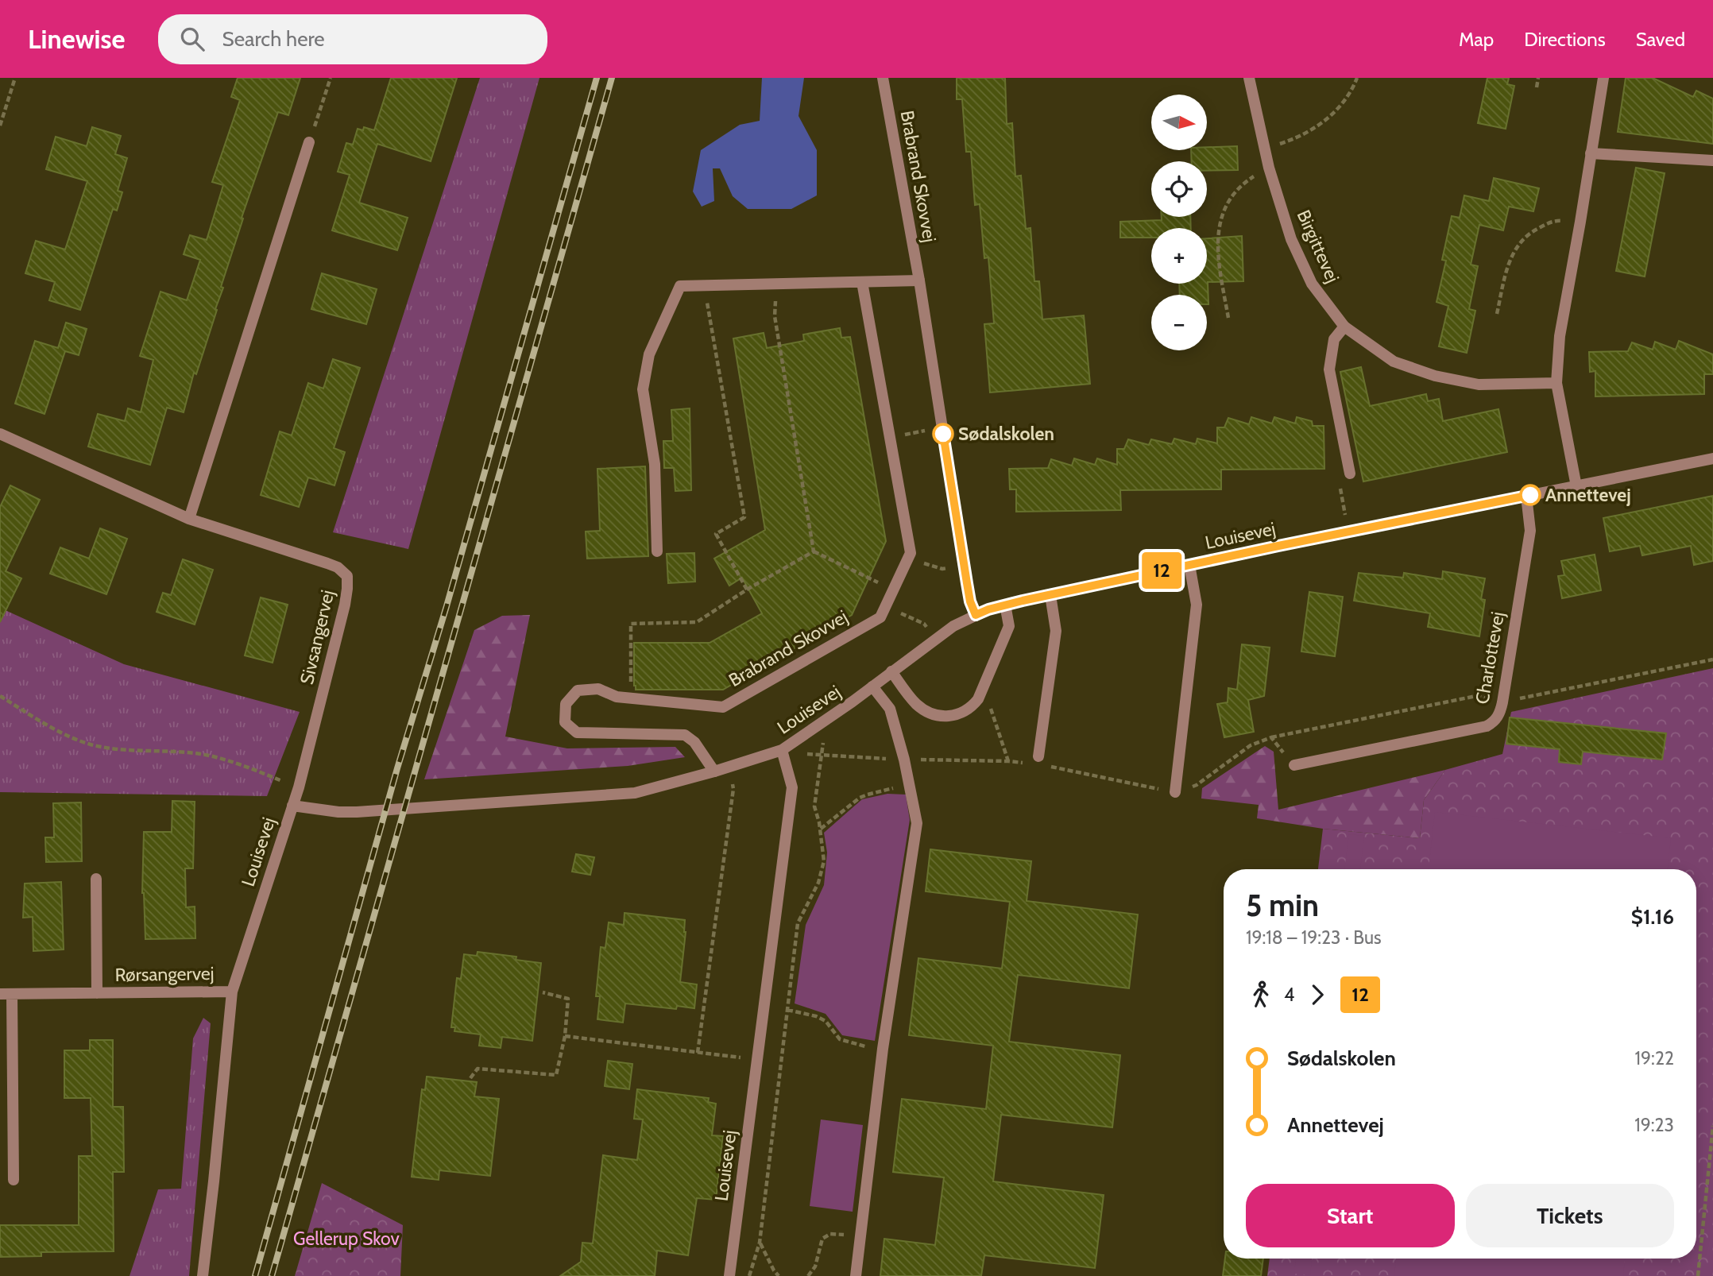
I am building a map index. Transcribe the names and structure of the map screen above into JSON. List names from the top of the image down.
{
  "streets": {
    "street": [
      "Brabrand Skovvej",
      "Birgittevej",
      "Louisevej",
      "Sivsangervej",
      "Charlottevej",
      "Rørsangervej"
    ]
  },
  "crossings": [
    ["Brabrand Skovvej", "Louisevej"],
    ["Louisevej", "Sivsangervej"],
    ["Louisevej", "Charlottevej"],
    ["Louisevej", "Rørsangervej"]
  ],
  "parks": ["Gellerup Skov"],
  "places": ["Sødalskolen", "Annettevej"],
  "lines": ["bus line 12"],
  "north": "right",
  "page": {
    "header": "Linewise",
    "search": "Search here",
    "nav": ["Map", "Directions", "Saved"],
    "on_map": "12",
    "map_buttons": ["+", "−"],
    "heading": ["5 min", "19:18 – 19:23 · Bus", "$1.16"],
    "legs": ["4", "12"],
    "list": [
      {
        "name": "Sødalskolen",
        "value": "19:22"
      },
      {
        "name": "Annettevej",
        "value": "19:23"
      }
    ],
    "buttons": ["Start", "Tickets"]
  }
}
